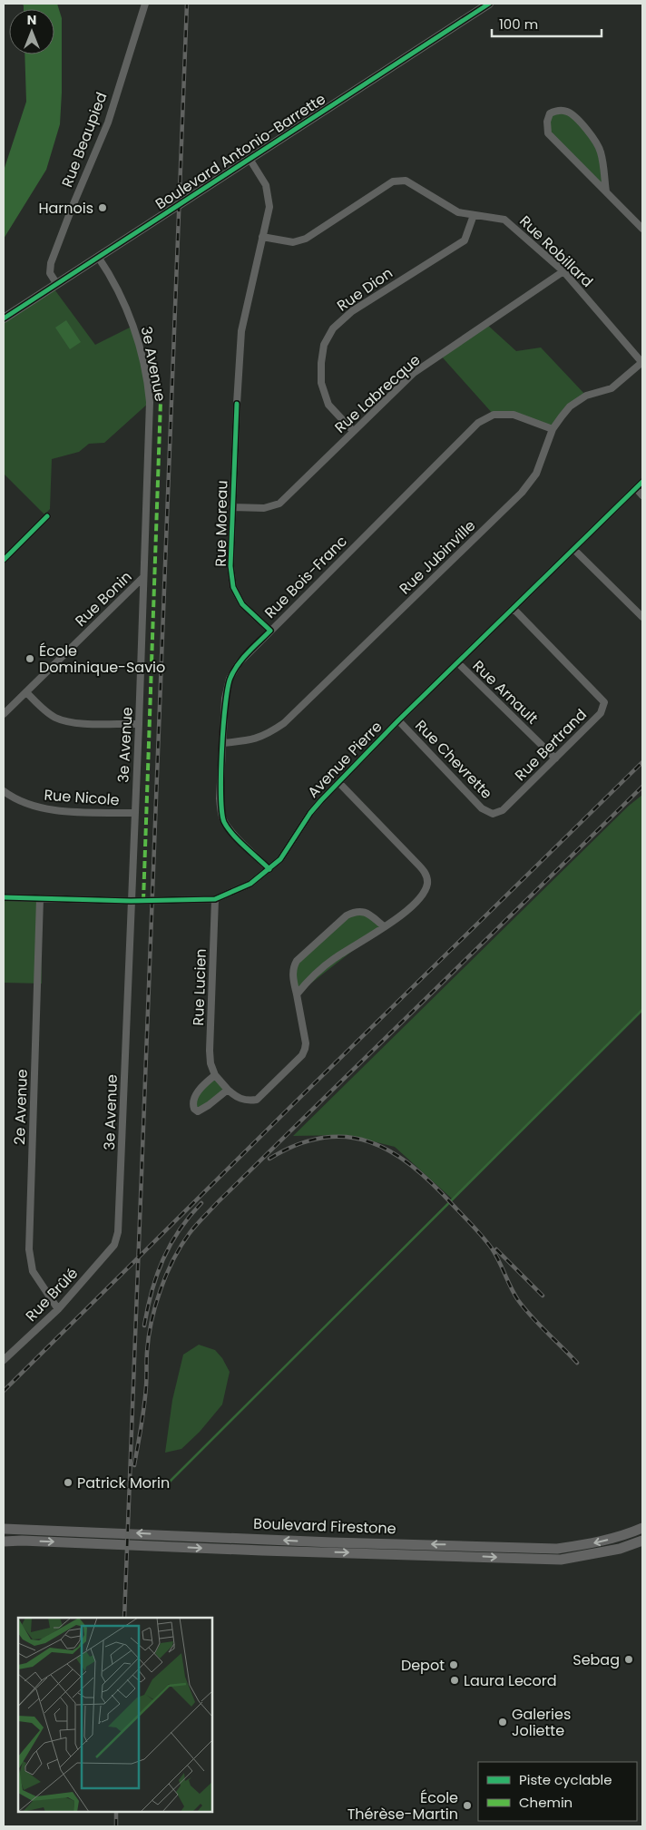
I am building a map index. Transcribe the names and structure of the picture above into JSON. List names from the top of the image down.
{
  "streets": {
    "main road": ["Boulevard Firestone"],
    "street": [
      "Rue Beaupied",
      "Boulevard Antonio-Barrette",
      "Rue Robillard",
      "Rue Dion",
      "3e Avenue",
      "Rue Labrecque",
      "Rue Moreau",
      "Rue Jubinville",
      "Rue Bois-Franc",
      "Rue Bonin",
      "Rue Arnault",
      "Rue Bertrand",
      "Avenue Pierre",
      "Rue Chevrette",
      "Rue Nicole",
      "Rue Lucien",
      "2e Avenue",
      "Rue Brûlé"
    ]
  },
  "crossings": [
    ["Rue Beaupied", "Boulevard Antonio-Barrette"],
    ["Boulevard Antonio-Barrette", "3e Avenue"],
    ["Boulevard Antonio-Barrette", "Rue Moreau"],
    ["Rue Robillard", "Rue Dion"],
    ["Rue Robillard", "Rue Labrecque"],
    ["Rue Robillard", "Rue Moreau"],
    ["Rue Robillard", "Rue Jubinville"],
    ["Rue Dion", "Rue Labrecque"],
    ["3e Avenue", "Rue Bonin"],
    ["3e Avenue", "Avenue Pierre"],
    ["3e Avenue", "Rue Nicole"],
    ["3e Avenue", "Rue Brûlé"],
    ["Rue Labrecque", "Rue Moreau"],
    ["Rue Moreau", "Rue Bois-Franc"],
    ["Rue Jubinville", "Rue Bois-Franc"],
    ["Rue Bois-Franc", "Avenue Pierre"],
    ["Rue Arnault", "Rue Bertrand"],
    ["Rue Arnault", "Avenue Pierre"],
    ["Rue Bertrand", "Avenue Pierre"],
    ["Rue Bertrand", "Rue Chevrette"],
    ["Avenue Pierre", "Rue Chevrette"],
    ["Avenue Pierre", "Rue Lucien"],
    ["Avenue Pierre", "2e Avenue"],
    ["2e Avenue", "Rue Brûlé"]
  ],
  "places": [
    "Harnois",
    "École Dominique-Savio",
    "Patrick Morin",
    "Sebag",
    "Depot",
    "Laura Lecord",
    "Galeries Joliette",
    "École Thérèse-Martin"
  ],
  "legend": ["Piste cyclable", "Chemin"],
  "scale_bar": "100 m",
  "north": "top"
}
